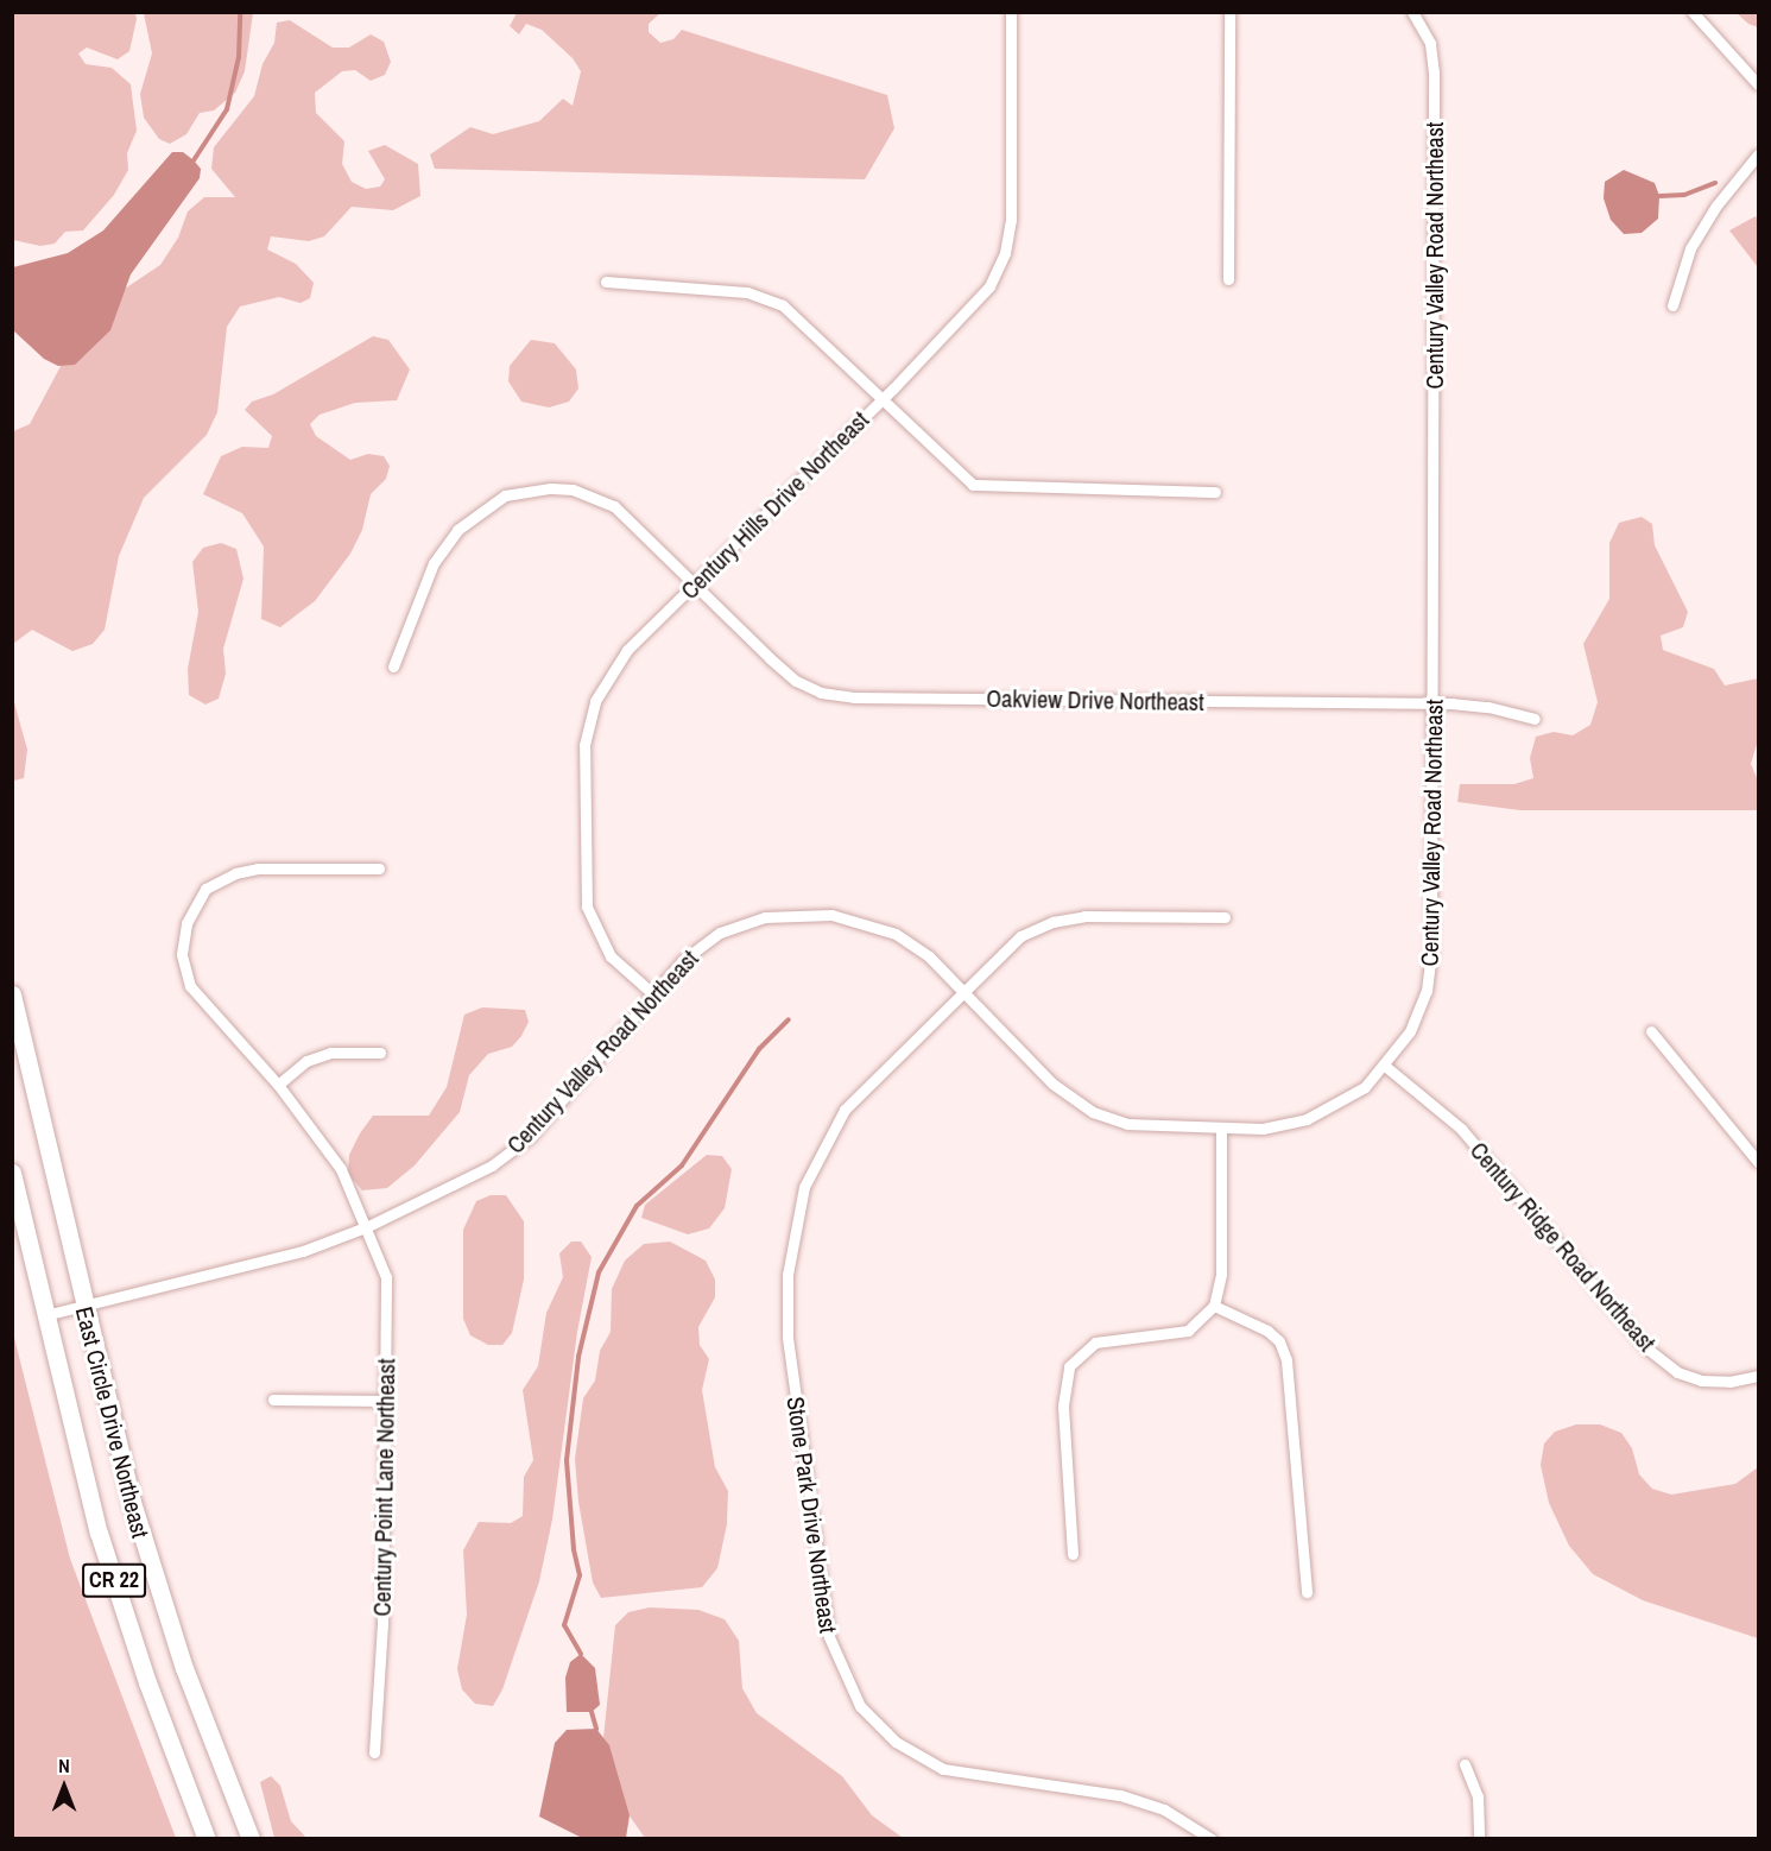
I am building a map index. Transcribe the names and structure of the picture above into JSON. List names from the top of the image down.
{
  "streets": {
    "main road": ["East Circle Drive Northeast", "CR 22"],
    "street": [
      "Century Valley Road Northeast",
      "Century Hills Drive Northeast",
      "Oakview Drive Northeast",
      "Century Ridge Road Northeast",
      "Century Point Lane Northeast",
      "Stone Park Drive Northeast"
    ]
  },
  "crossings": [
    ["Century Valley Road Northeast", "Century Hills Drive Northeast"],
    ["Century Valley Road Northeast", "Oakview Drive Northeast"],
    ["Century Valley Road Northeast", "Century Ridge Road Northeast"],
    ["Century Valley Road Northeast", "East Circle Drive Northeast"],
    ["Century Valley Road Northeast", "Century Point Lane Northeast"],
    ["Century Valley Road Northeast", "Stone Park Drive Northeast"],
    ["Century Hills Drive Northeast", "Oakview Drive Northeast"]
  ],
  "north": "top"
}
